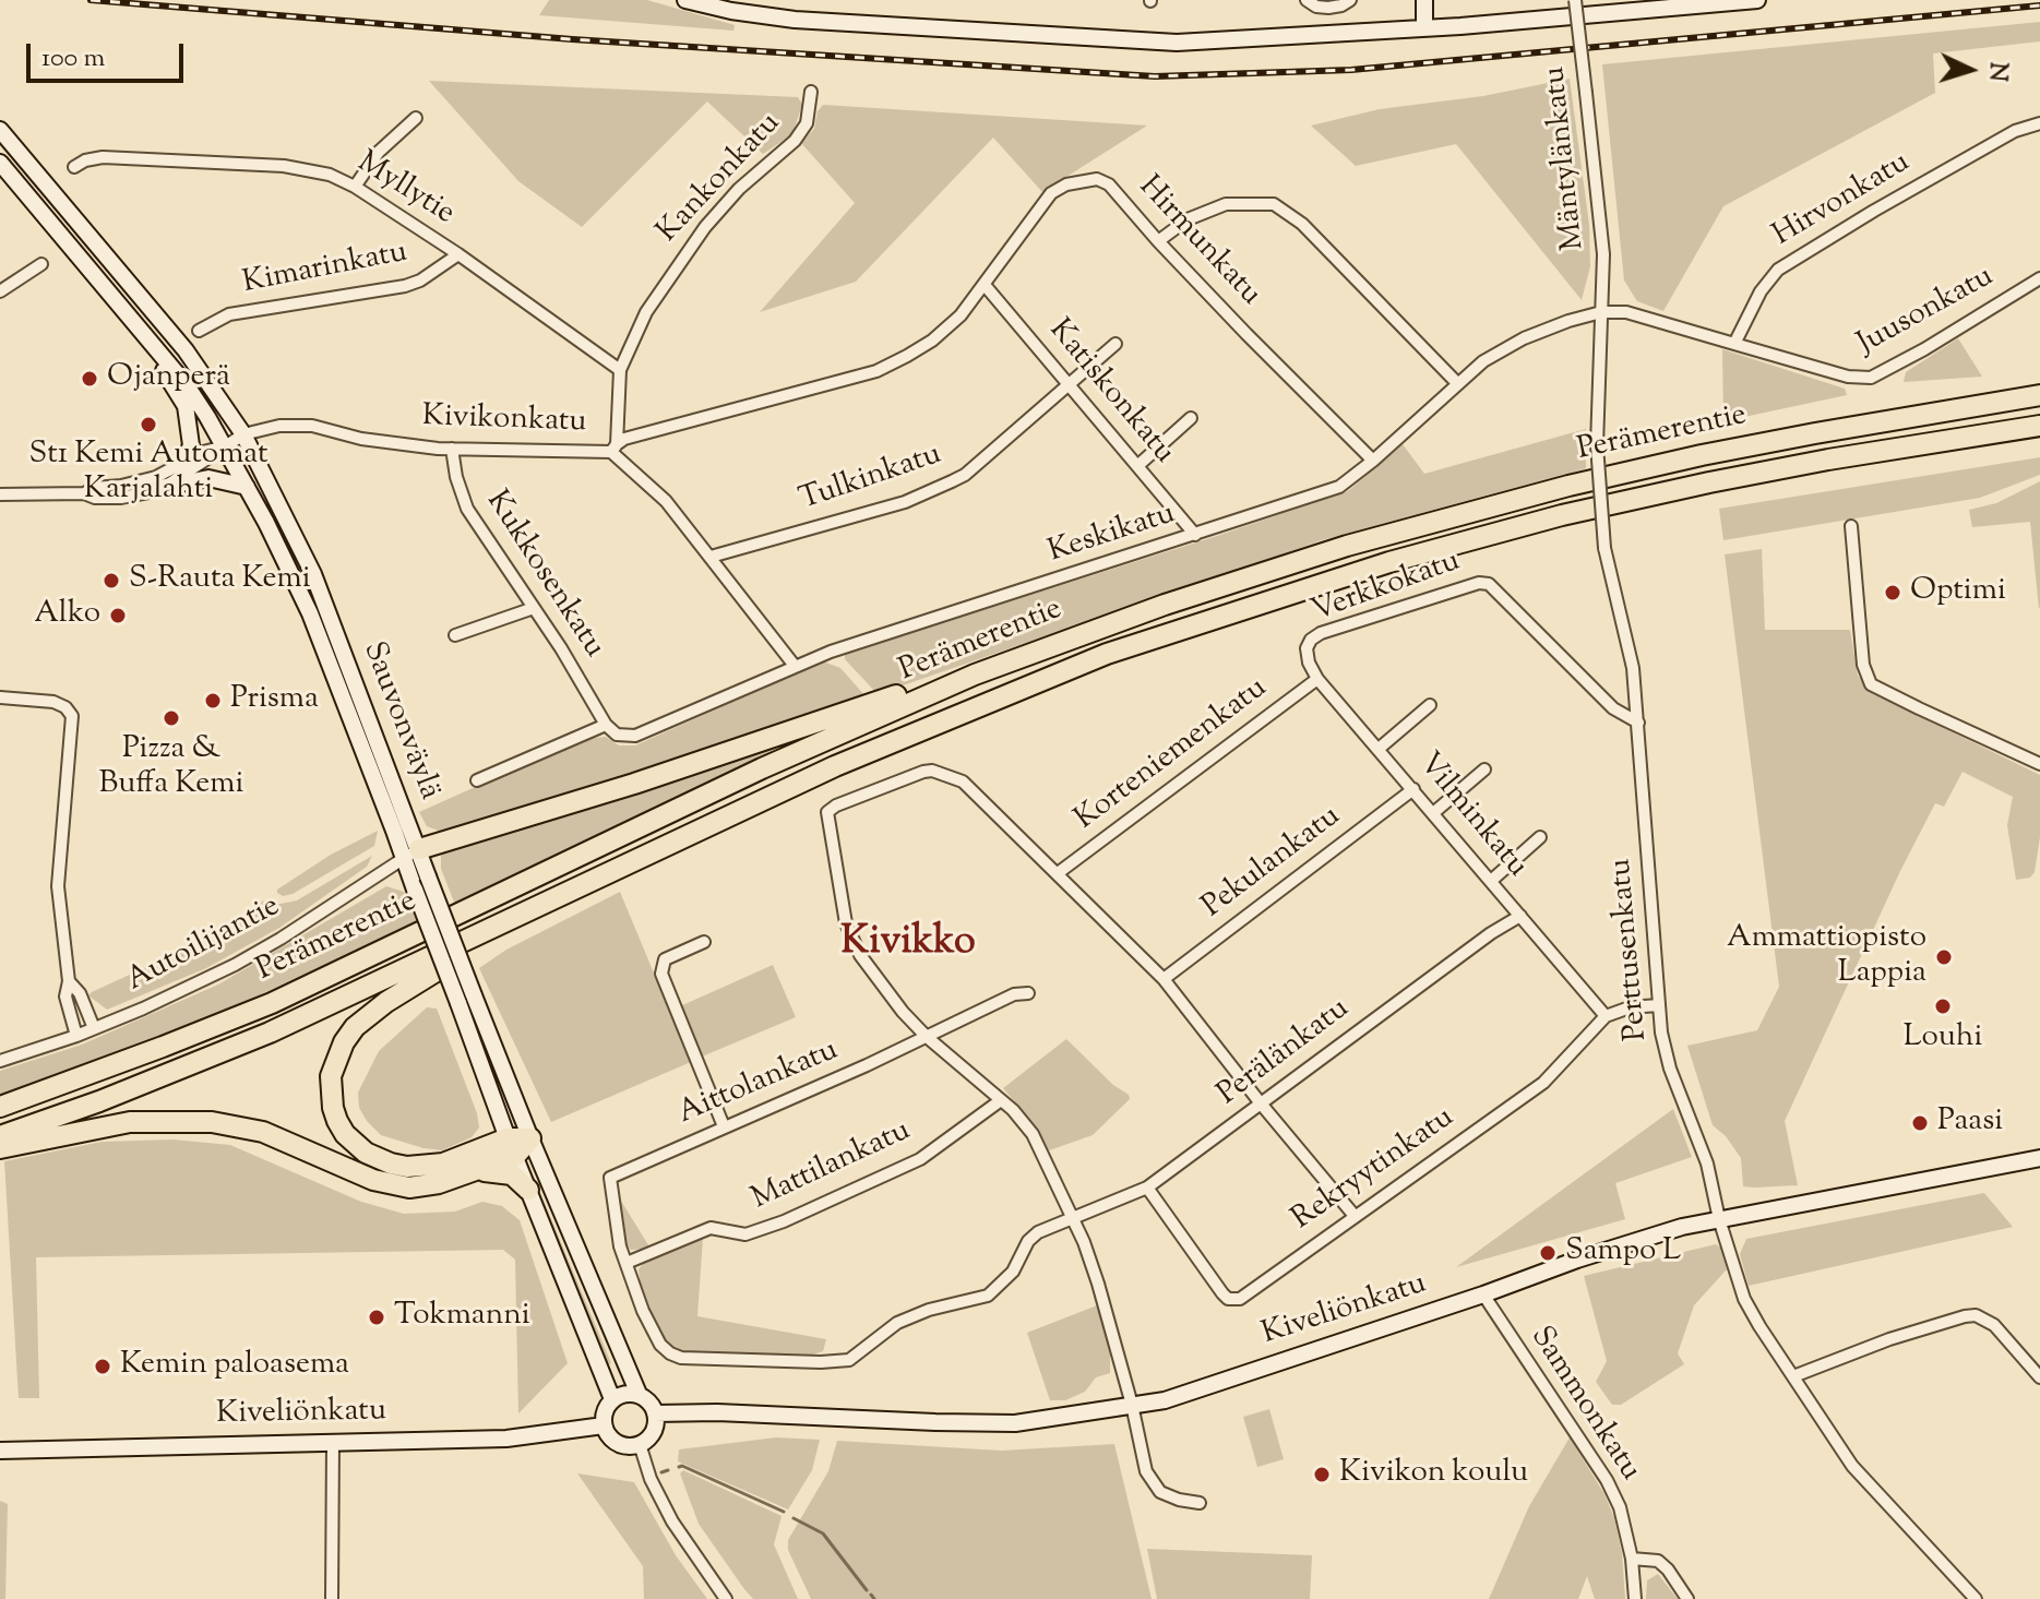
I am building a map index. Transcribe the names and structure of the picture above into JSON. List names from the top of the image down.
{
  "streets": {
    "highway": ["Perämerentie"],
    "main road": ["Sauvonväylä", "Kiveliönkatu"],
    "street": [
      "Mäntylänkatu",
      "Kankonkatu",
      "Myllytie",
      "Hirvonkatu",
      "Hirmunkatu",
      "Kimarinkatu",
      "Juusonkatu",
      "Katiskonkatu",
      "Kivikonkatu",
      "Tulkinkatu",
      "Keskikatu",
      "Kukkosenkatu",
      "Verkkokatu",
      "Korteniemenkatu",
      "Vilminkatu",
      "Pekulankatu",
      "Autoilijantie",
      "Perttusenkatu",
      "Perälänkatu",
      "Aittolankatu",
      "Mattilankatu",
      "Rekryytinkatu",
      "Sammonkatu"
    ]
  },
  "crossings": [
    ["Mäntylänkatu", "Keskikatu"],
    ["Mäntylänkatu", "Perttusenkatu"],
    ["Kankonkatu", "Myllytie"],
    ["Kankonkatu", "Hirmunkatu"],
    ["Kankonkatu", "Kivikonkatu"],
    ["Myllytie", "Kimarinkatu"],
    ["Hirvonkatu", "Juusonkatu"],
    ["Hirmunkatu", "Katiskonkatu"],
    ["Hirmunkatu", "Kivikonkatu"],
    ["Hirmunkatu", "Keskikatu"],
    ["Katiskonkatu", "Tulkinkatu"],
    ["Katiskonkatu", "Keskikatu"],
    ["Kivikonkatu", "Tulkinkatu"],
    ["Kivikonkatu", "Keskikatu"],
    ["Kivikonkatu", "Kukkosenkatu"],
    ["Kivikonkatu", "Sauvonväylä"],
    ["Keskikatu", "Kukkosenkatu"],
    ["Keskikatu", "Perttusenkatu"],
    ["Verkkokatu", "Vilminkatu"],
    ["Verkkokatu", "Perttusenkatu"],
    ["Sauvonväylä", "Autoilijantie"],
    ["Sauvonväylä", "Kiveliönkatu"],
    ["Korteniemenkatu", "Vilminkatu"],
    ["Vilminkatu", "Pekulankatu"],
    ["Vilminkatu", "Perälänkatu"],
    ["Vilminkatu", "Rekryytinkatu"],
    ["Perttusenkatu", "Kiveliönkatu"],
    ["Perälänkatu", "Aittolankatu"],
    ["Perälänkatu", "Mattilankatu"],
    ["Perälänkatu", "Rekryytinkatu"],
    ["Aittolankatu", "Mattilankatu"],
    ["Kiveliönkatu", "Sammonkatu"]
  ],
  "districts": ["Kivikko"],
  "places": [
    "Ojanperä",
    "St1 Kemi Automat Karjalahti",
    "S-Rauta Kemi",
    "Optimi",
    "Alko",
    "Prisma",
    "Pizza & Buffa Kemi",
    "Ammattiopisto Lappia",
    "Louhi",
    "Paasi",
    "Sampo L",
    "Tokmanni",
    "Kemin paloasema",
    "Kivikon koulu"
  ],
  "scale_bar": "100 m",
  "north": "right"
}
